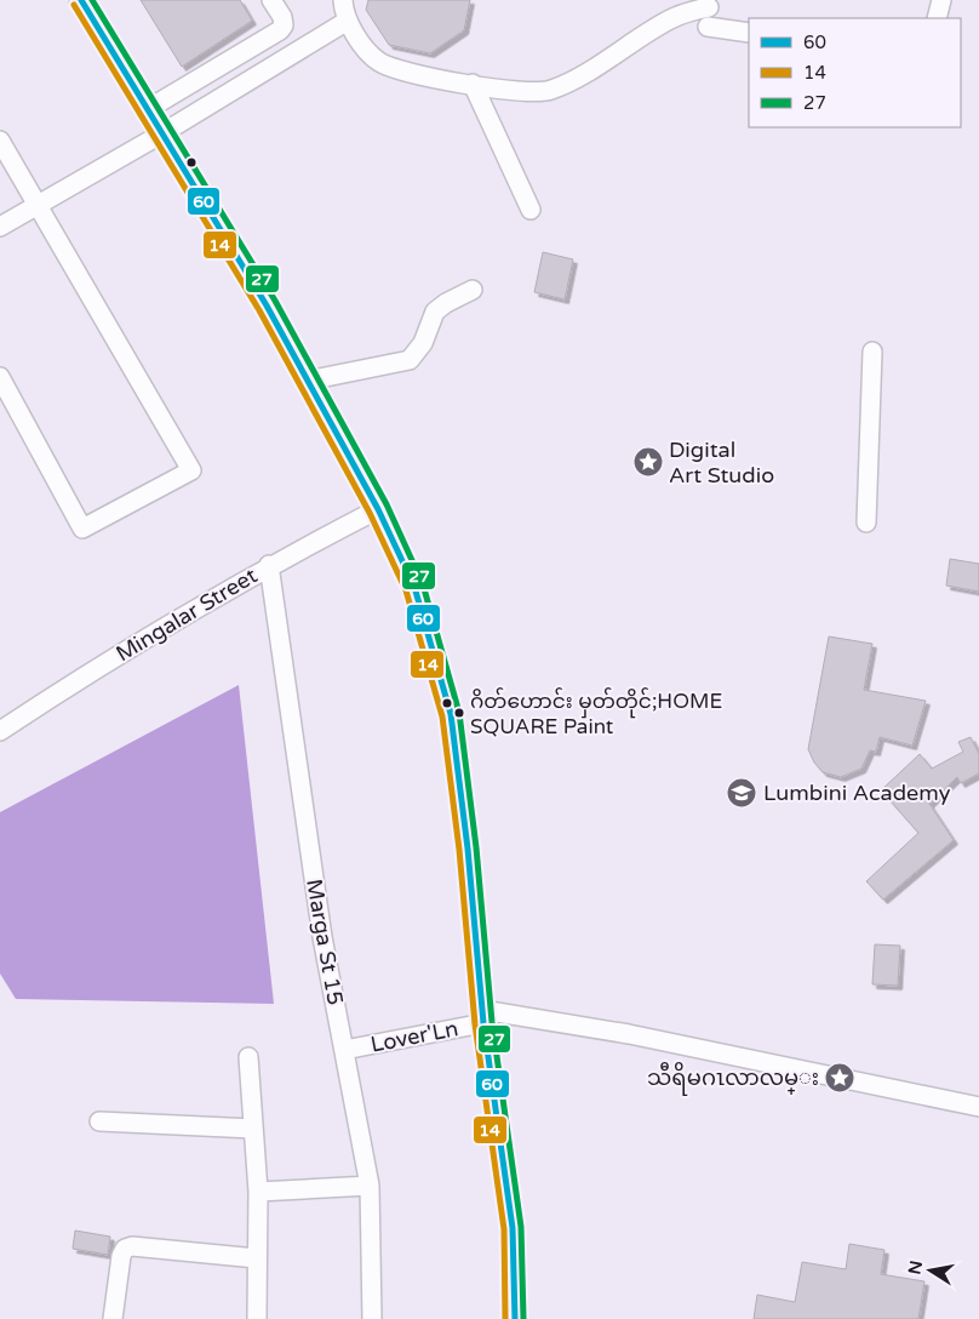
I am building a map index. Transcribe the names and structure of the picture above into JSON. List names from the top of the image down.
{
  "streets": {
    "street": ["Mingalar Street", "Marga St 15", "Lover'Ln"]
  },
  "crossings": [
    ["Mingalar Street", "Marga St 15"],
    ["Marga St 15", "Lover'Ln"]
  ],
  "places": {
    "place": ["Digital Art Studio", "သီရိမဂၤလာလမ္‌း"],
    "other": ["ဂိတ်ဟောင်း မှတ်တိုင်;HOME SQUARE Paint"],
    "school or university": ["Lumbini Academy"]
  },
  "lines": ["transit line 60", "transit line 27", "transit line 14"],
  "legend": ["60", "14", "27"],
  "north": "left"
}
